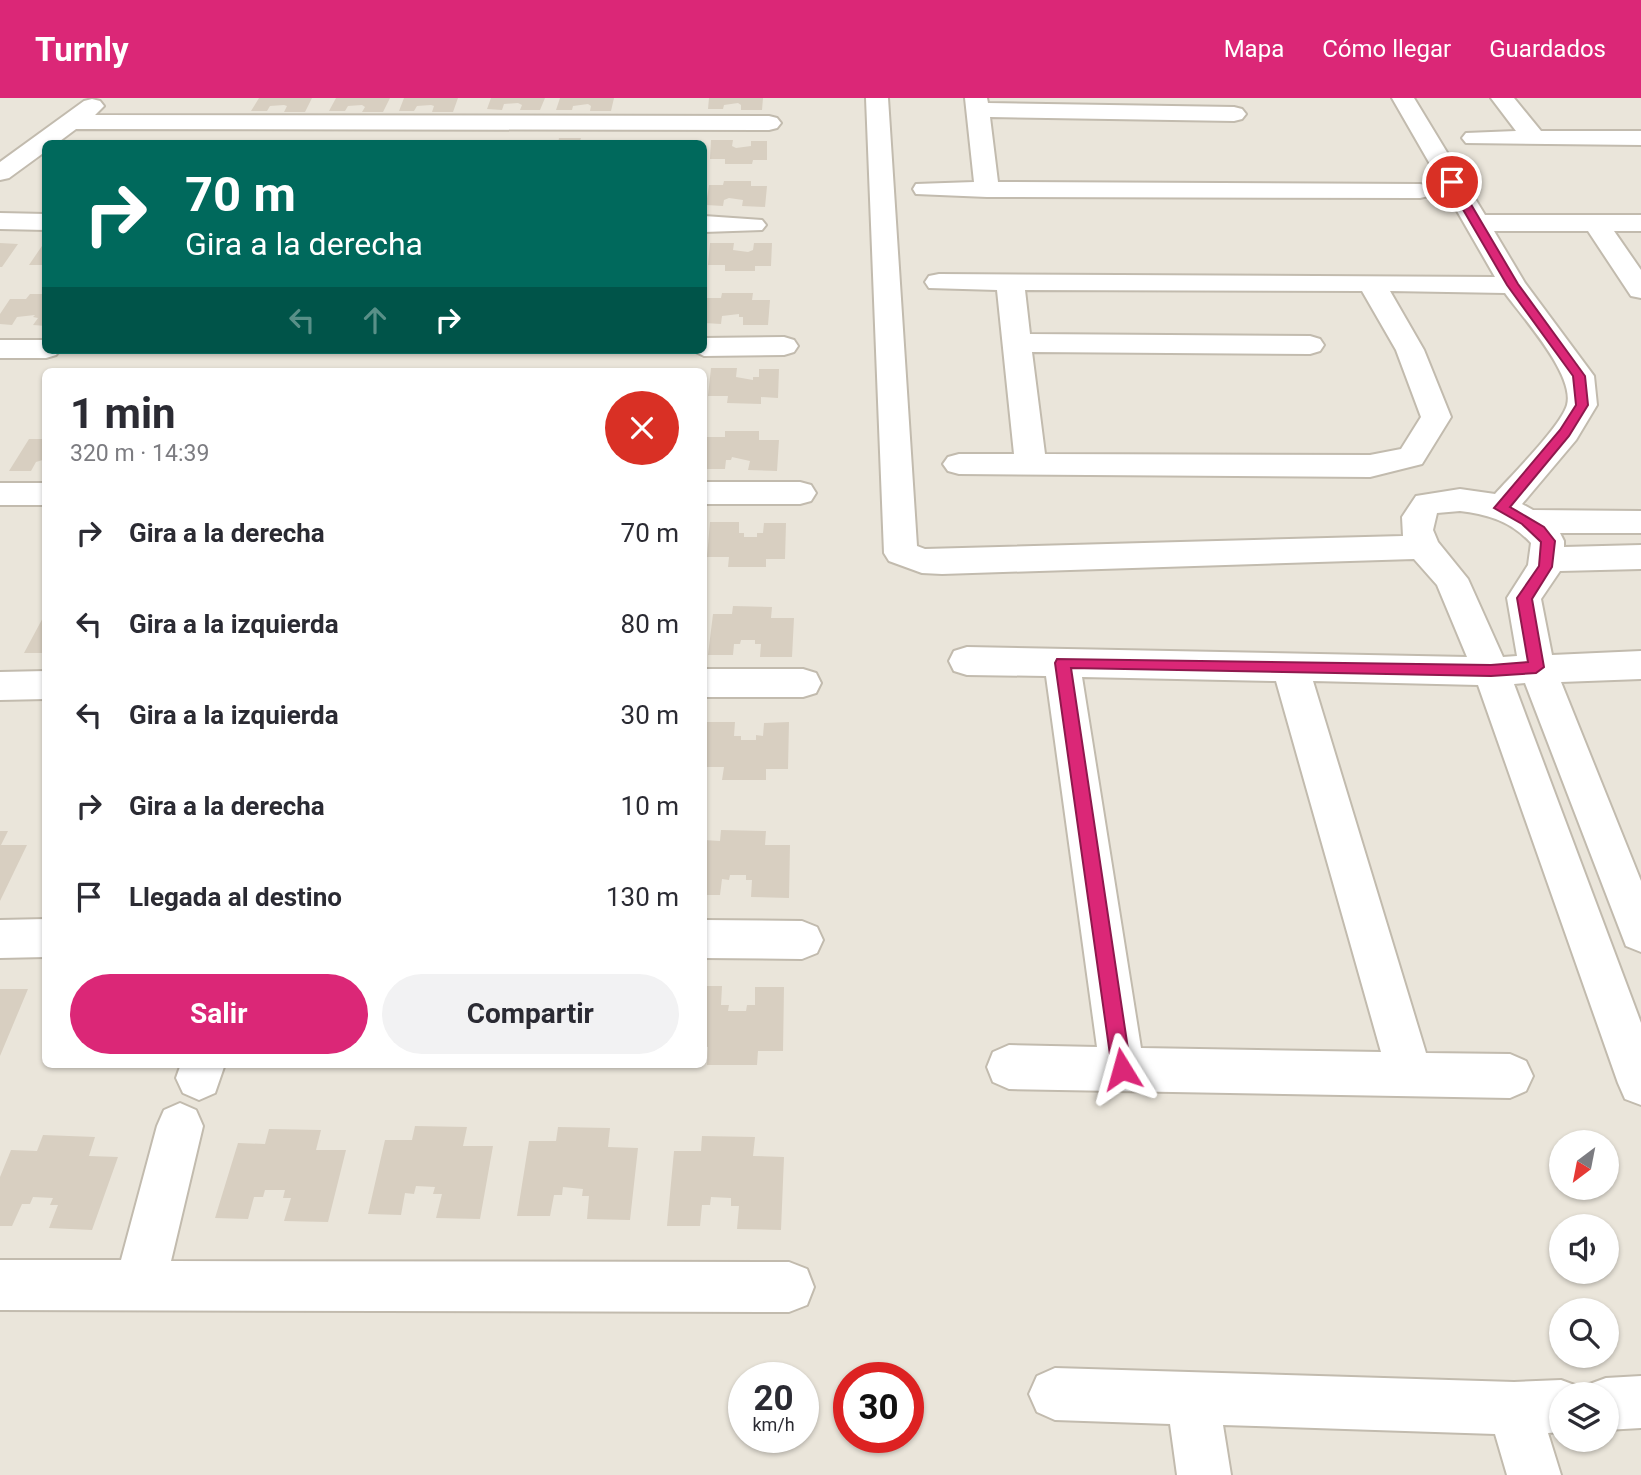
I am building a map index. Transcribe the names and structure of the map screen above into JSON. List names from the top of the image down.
{
  "north": "bottom left",
  "page": {
    "header": "Turnly",
    "nav": ["Mapa", "Cómo llegar", "Guardados"],
    "turn": ["70 m", "Gira a la derecha"],
    "heading": ["1 min", "320 m · 14:39"],
    "list": [
      {
        "name": "Gira a la derecha",
        "value": "70 m"
      },
      {
        "name": "Gira a la izquierda",
        "value": "80 m"
      },
      {
        "name": "Gira a la izquierda",
        "value": "30 m"
      },
      {
        "name": "Gira a la derecha",
        "value": "10 m"
      },
      {
        "name": "Llegada al destino",
        "value": "130 m"
      }
    ],
    "buttons": ["Salir", "Compartir"],
    "speed": "20 km/h",
    "limit": "30"
  }
}
